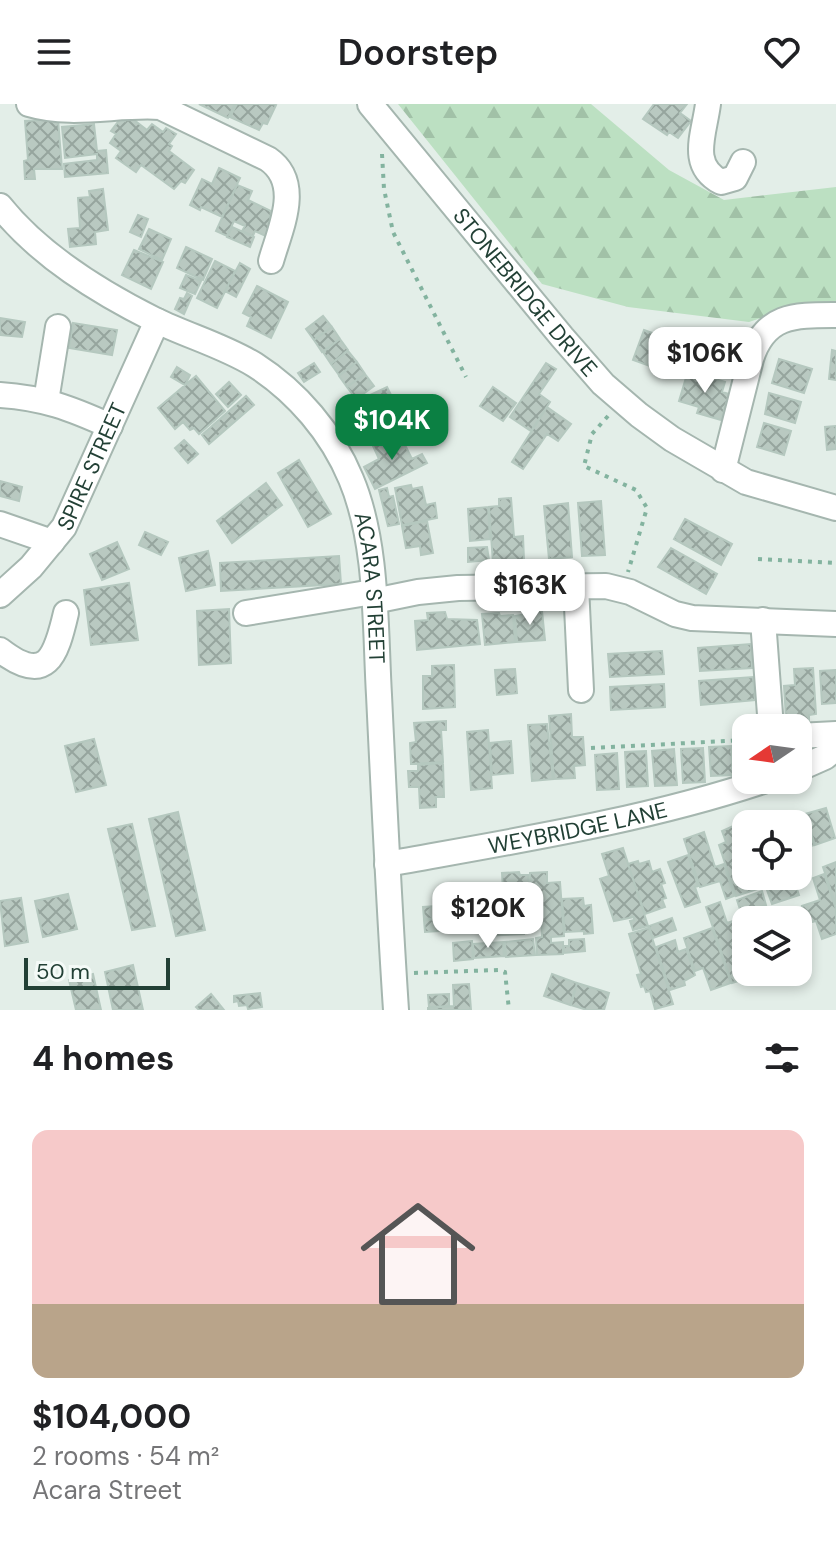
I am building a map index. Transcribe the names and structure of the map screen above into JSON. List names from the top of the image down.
{
  "streets": {
    "street": [
      "STONEBRIDGE DRIVE",
      "SPIRE STREET",
      "ACARA STREET",
      "WEYBRIDGE LANE"
    ]
  },
  "crossings": [
    ["SPIRE STREET", "ACARA STREET"],
    ["ACARA STREET", "WEYBRIDGE LANE"]
  ],
  "scale_bar": "50 m",
  "north": "left",
  "page": {
    "header": "Doorstep",
    "price": [
      "$106K",
      "$104K",
      "$163K",
      "$120K"
    ],
    "scale": "50 m",
    "heading": "4 homes",
    "list": [
      {
        "name": "$104,000",
        "note": "2 rooms · 54 m² · Acara Street"
      }
    ]
  }
}
